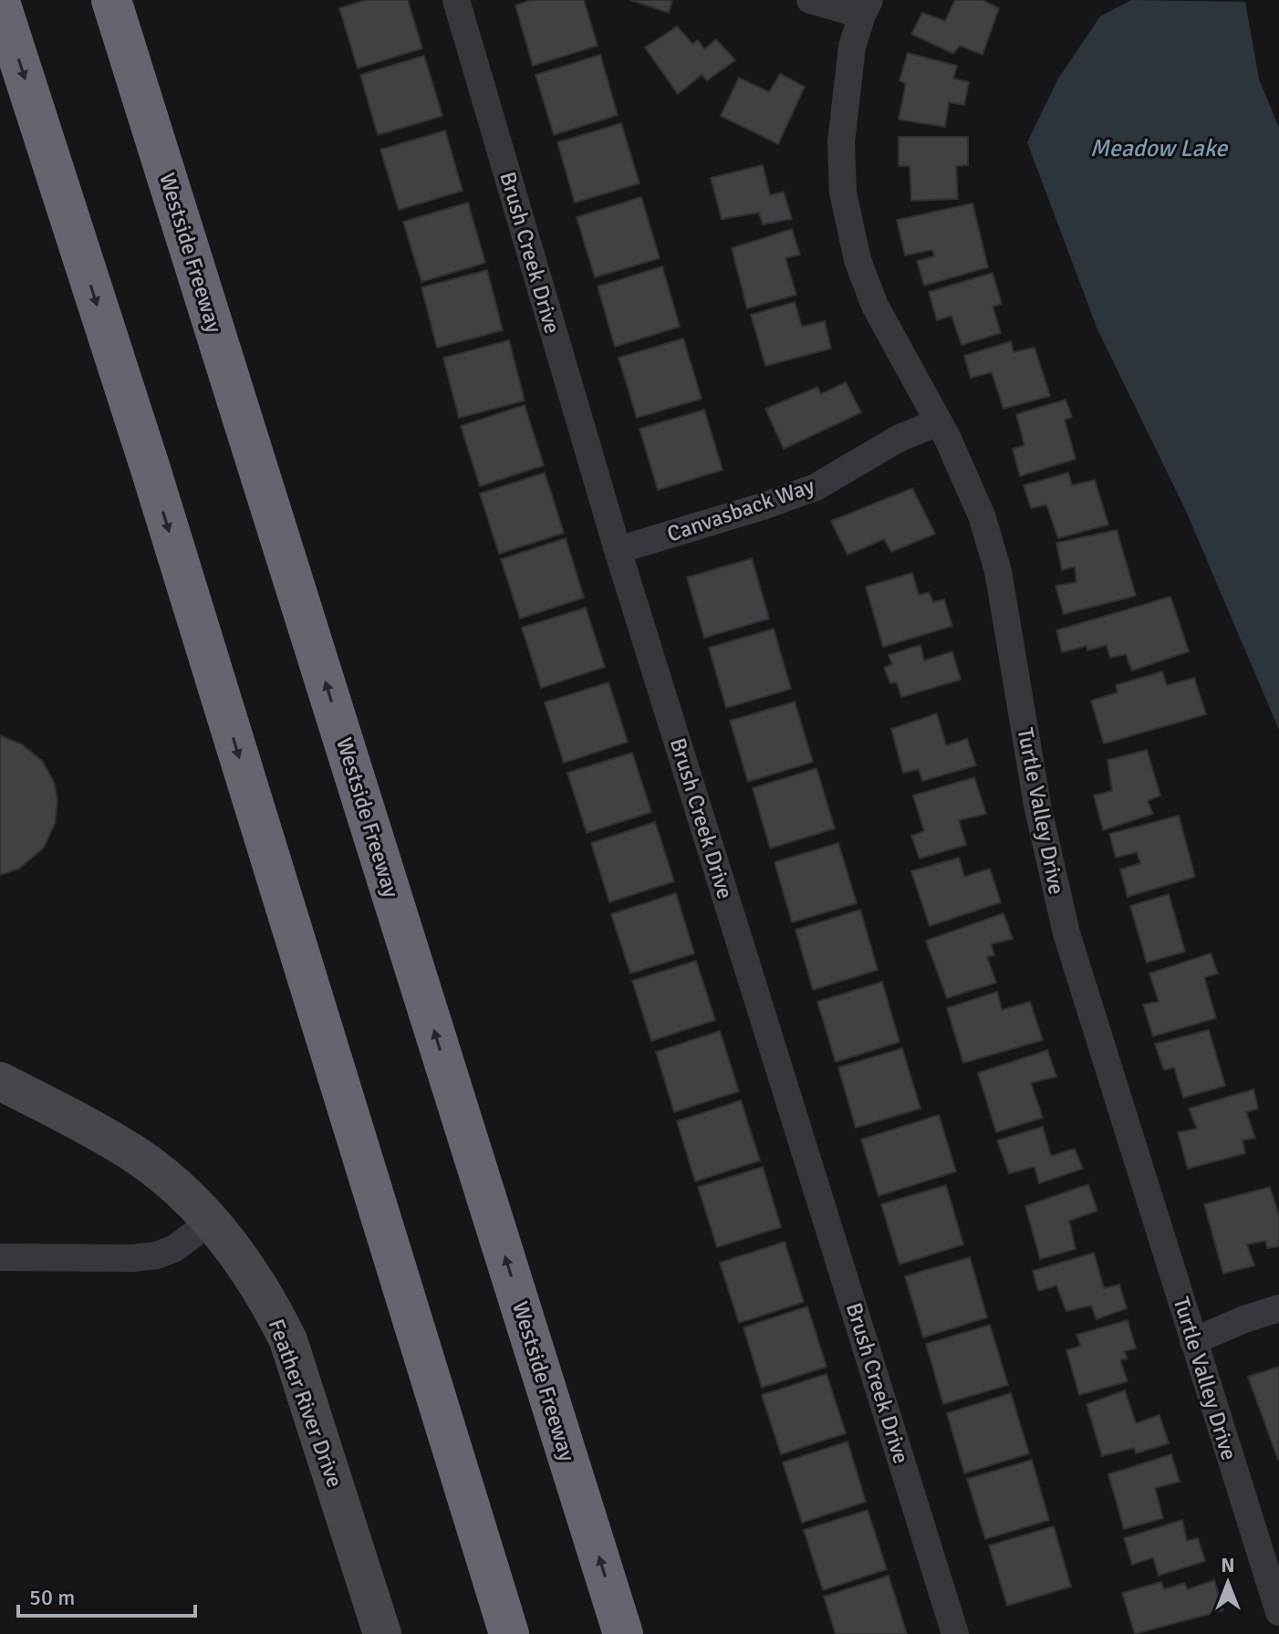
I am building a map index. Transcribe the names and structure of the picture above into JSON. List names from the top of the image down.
{
  "streets": {
    "highway": ["Westside Freeway"],
    "street": [
      "Brush Creek Drive",
      "Canvasback Way",
      "Turtle Valley Drive",
      "Feather River Drive"
    ]
  },
  "crossings": [
    ["Brush Creek Drive", "Canvasback Way"],
    ["Canvasback Way", "Turtle Valley Drive"]
  ],
  "water": ["Meadow Lake"],
  "scale_bar": "50 m",
  "north": "top"
}
